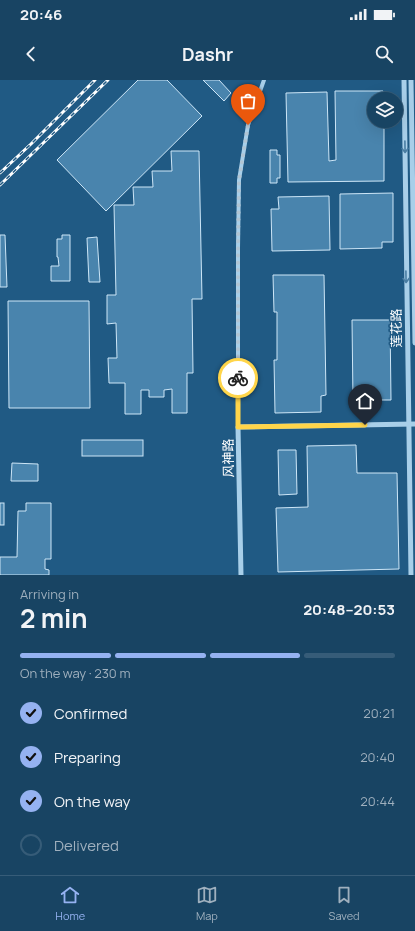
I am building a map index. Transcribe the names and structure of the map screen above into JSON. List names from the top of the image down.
{
  "streets": {
    "street": ["莲花路", "风神路"]
  },
  "page": {
    "status": "20:46",
    "header": "Dashr",
    "heading": ["2 min", "Arriving in", "20:48–20:53"],
    "bar": "On the way · 230 m",
    "list": [
      ["Confirmed", "20:21"],
      ["Preparing", "20:40"],
      ["On the way", "20:44"],
      "Delivered"
    ],
    "tabs": ["Home", "Map", "Saved"]
  }
}
